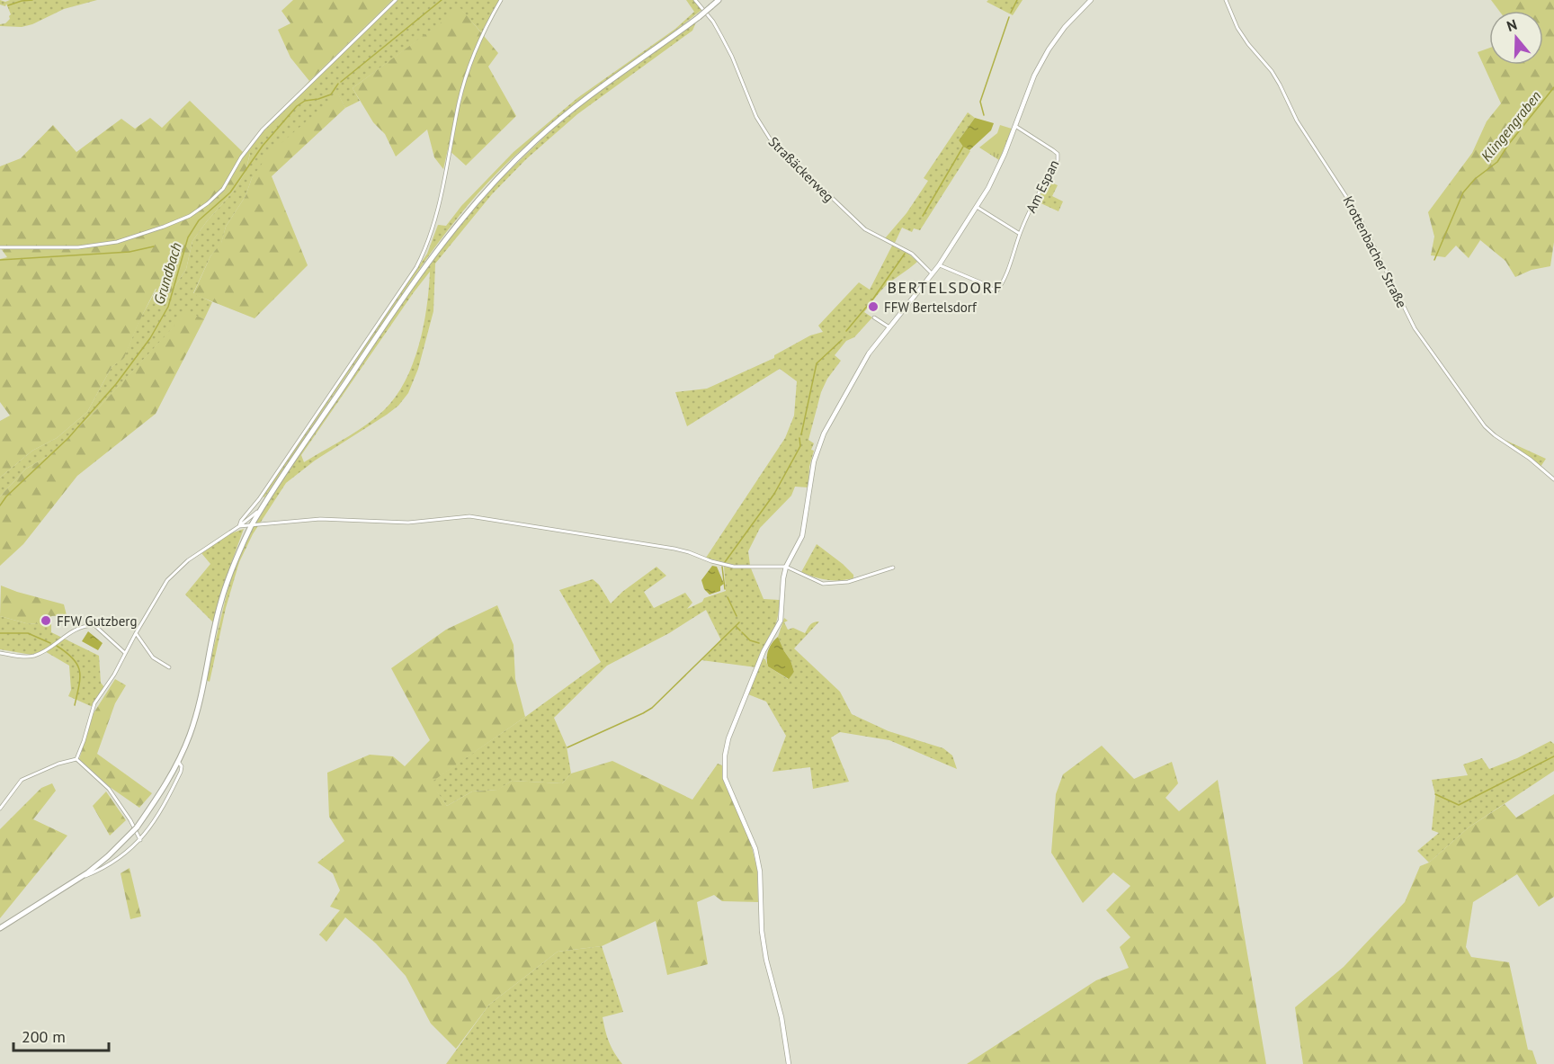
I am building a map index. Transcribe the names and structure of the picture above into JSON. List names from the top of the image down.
{
  "streets": {
    "street": ["Straßäckerweg", "Am Espan", "Krottenbacher Straße"]
  },
  "districts": ["BERTELSDORF"],
  "water": ["Klingengraben", "Grundbach"],
  "places": ["FFW Bertelsdorf", "FFW Gutzberg"],
  "scale_bar": "200 m",
  "north": "top"
}
